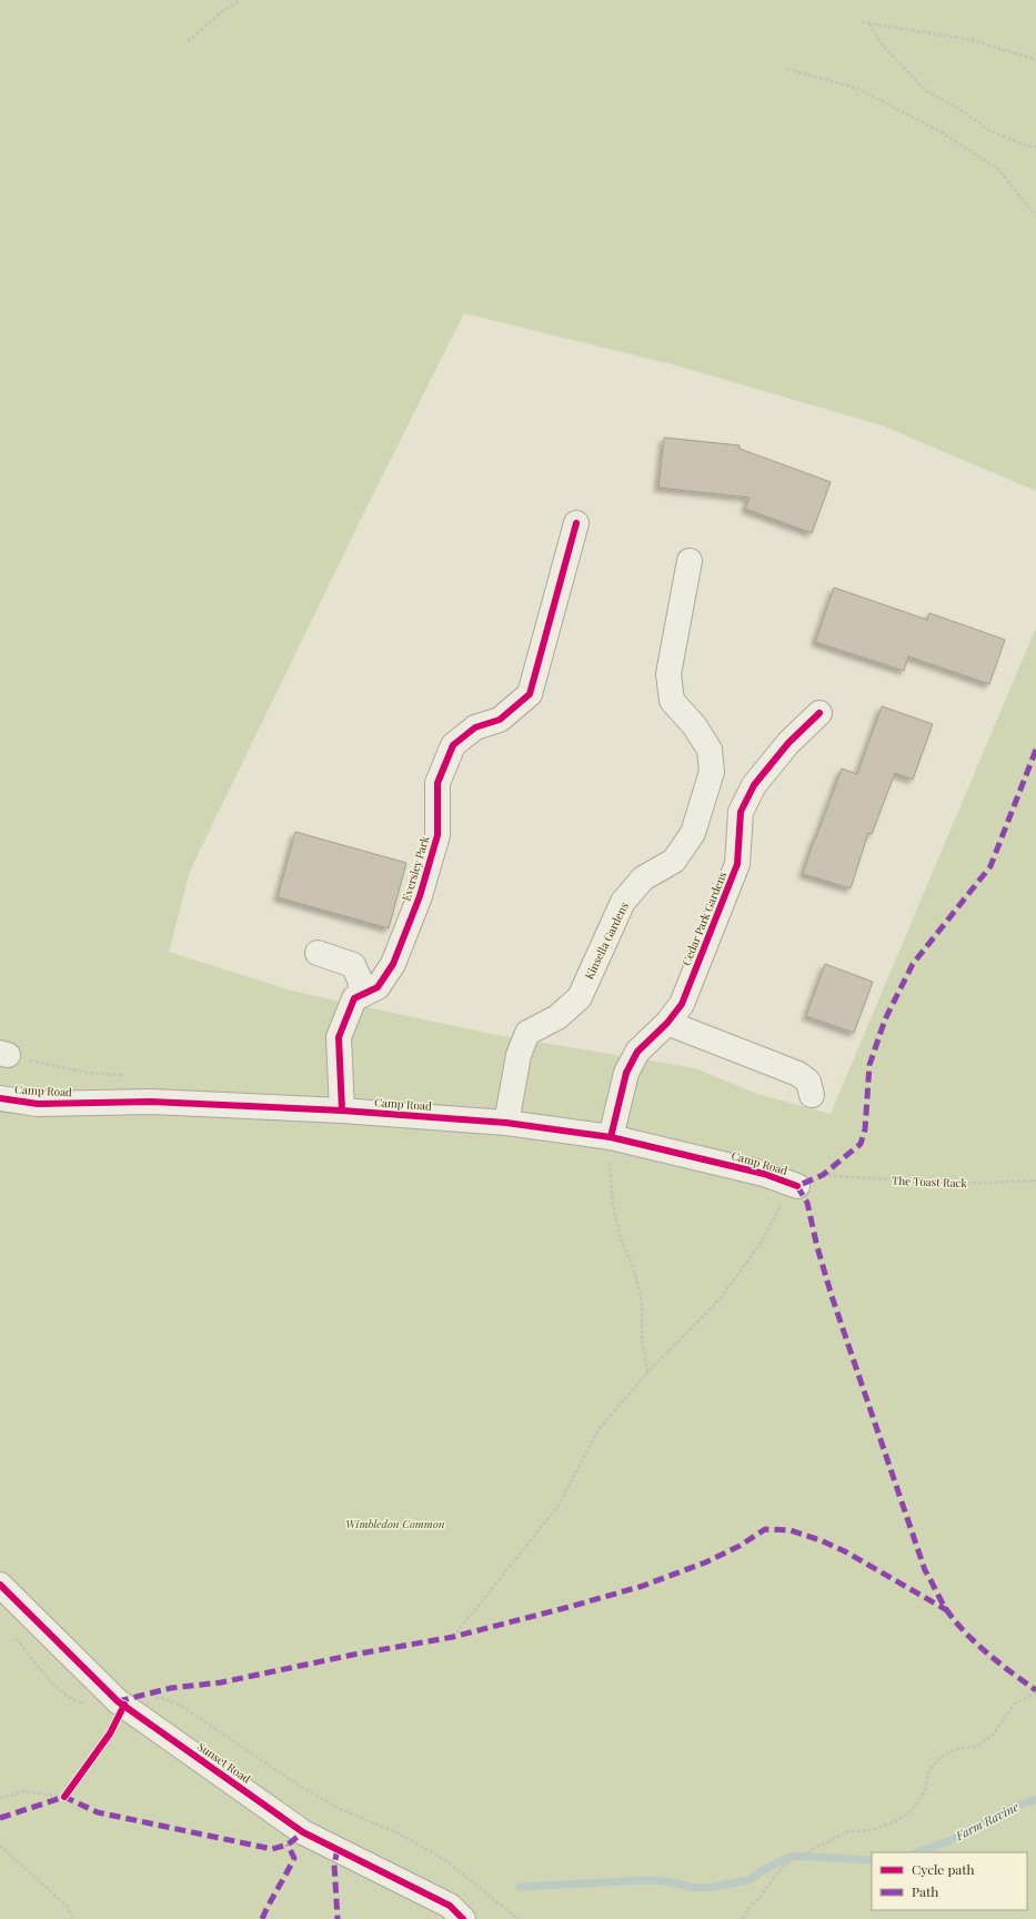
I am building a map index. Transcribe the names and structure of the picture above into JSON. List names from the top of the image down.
{
  "streets": {
    "street": [
      "Eversley Park",
      "Cedar Park Gardens",
      "Kinsella Gardens",
      "Camp Road",
      "Sunset Road"
    ],
    "path": ["The Toast Rack"]
  },
  "crossings": [
    ["Eversley Park", "Camp Road"],
    ["Cedar Park Gardens", "Camp Road"],
    ["Kinsella Gardens", "Camp Road"]
  ],
  "water": ["Farm Ravine"],
  "parks": ["Wimbledon Common"],
  "legend": ["Cycle path", "Path"]
}
